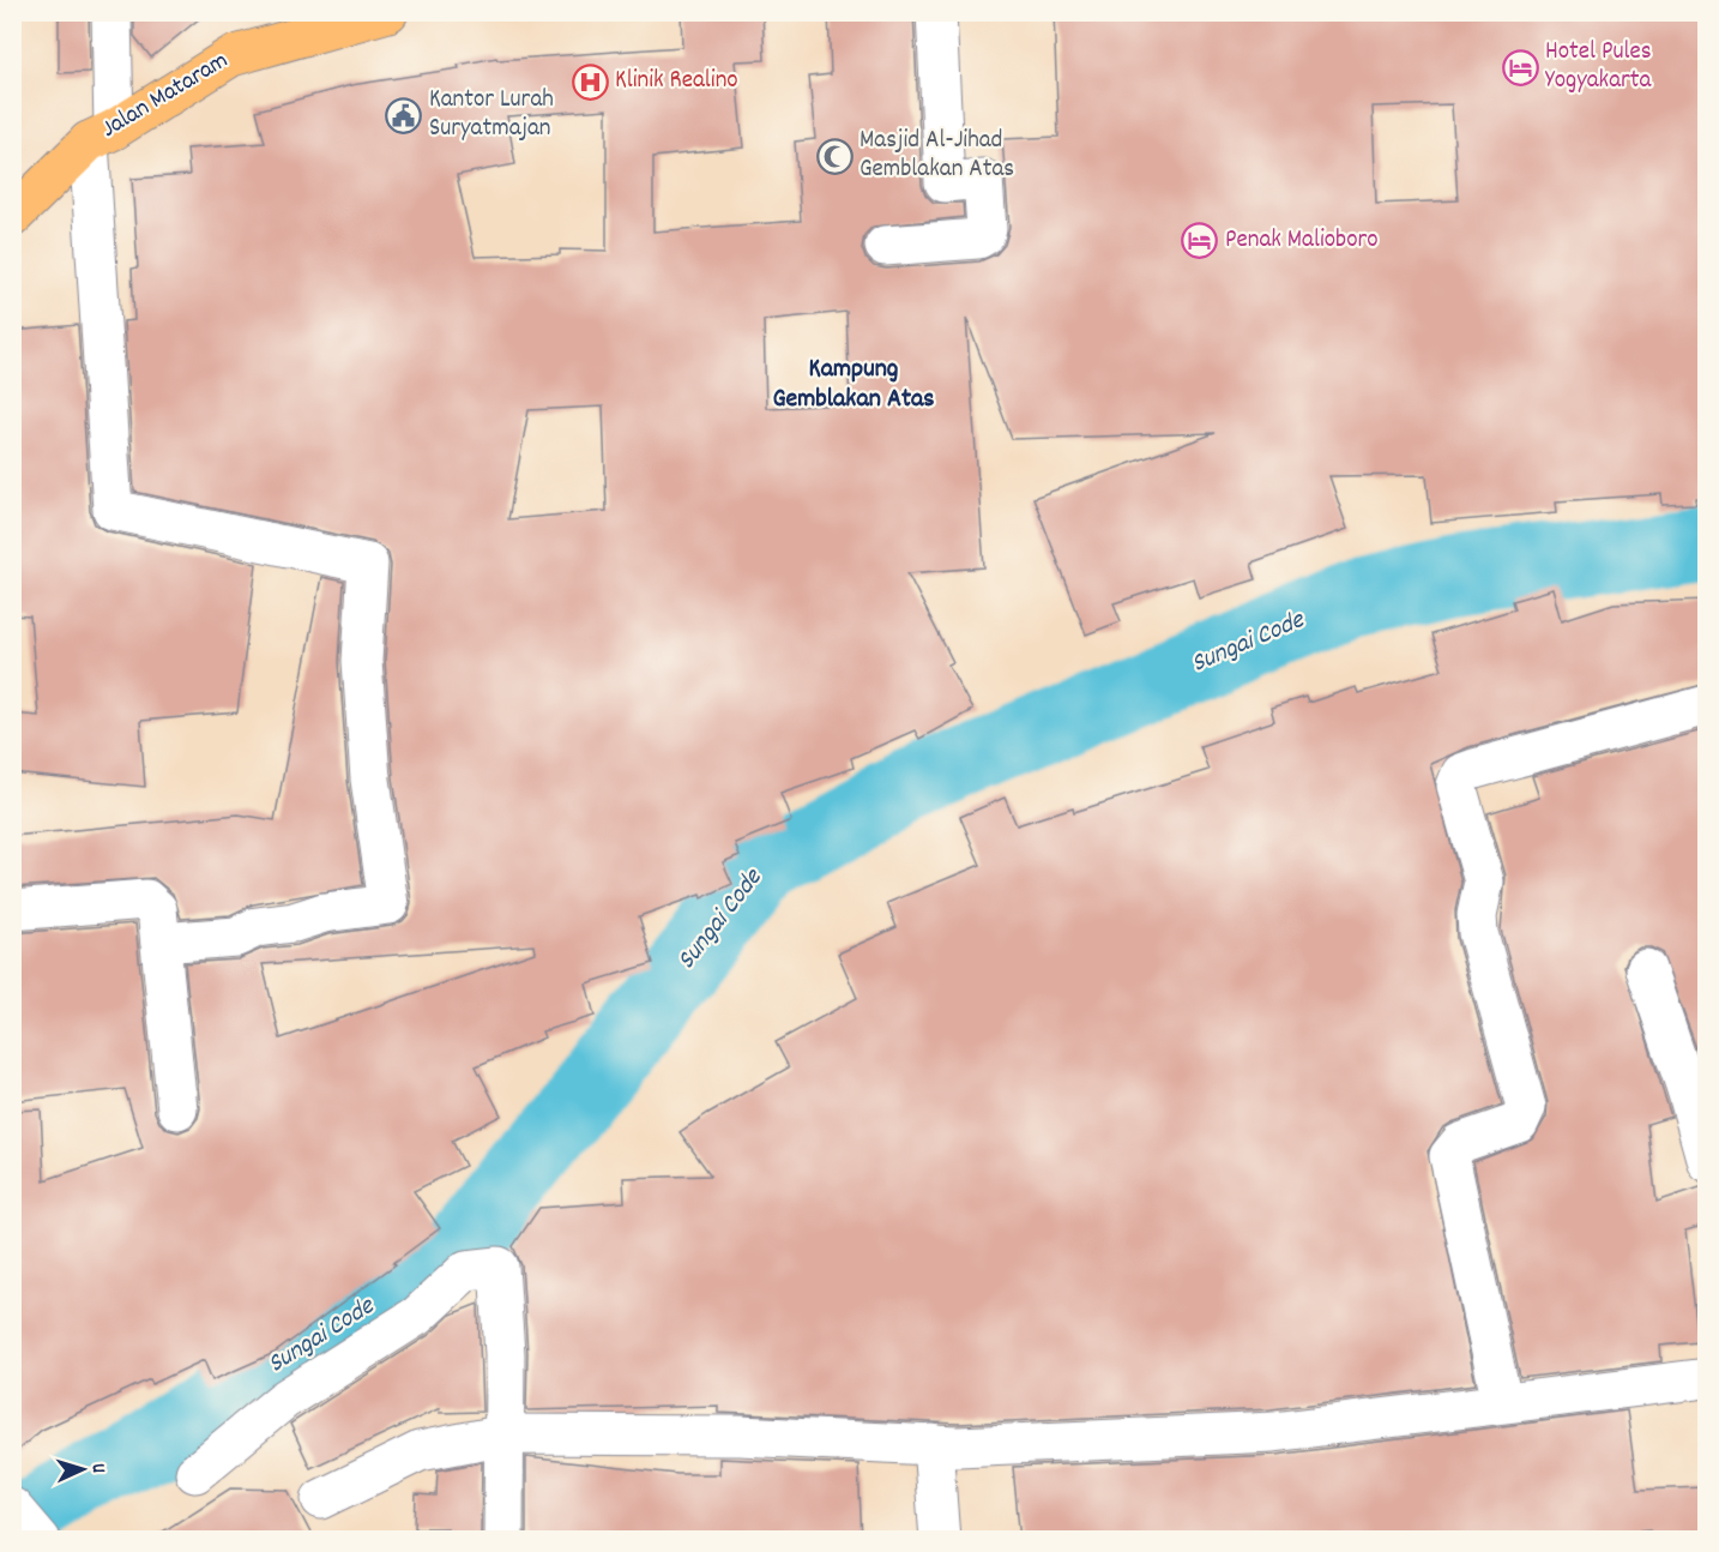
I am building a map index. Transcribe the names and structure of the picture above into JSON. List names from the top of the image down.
{
  "streets": {
    "main road": ["Jalan Mataram"]
  },
  "districts": ["Kampung Gemblakan Atas"],
  "water": ["Sungai Code"],
  "places": {
    "hotel": ["Hotel Pules Yogyakarta", "Penak Malioboro"],
    "hospital": ["Klinik Realino"],
    "public building": ["Kantor Lurah Suryatmajan"],
    "mosque": ["Masjid Al-Jihad Gemblakan Atas"]
  },
  "north": "right"
}
